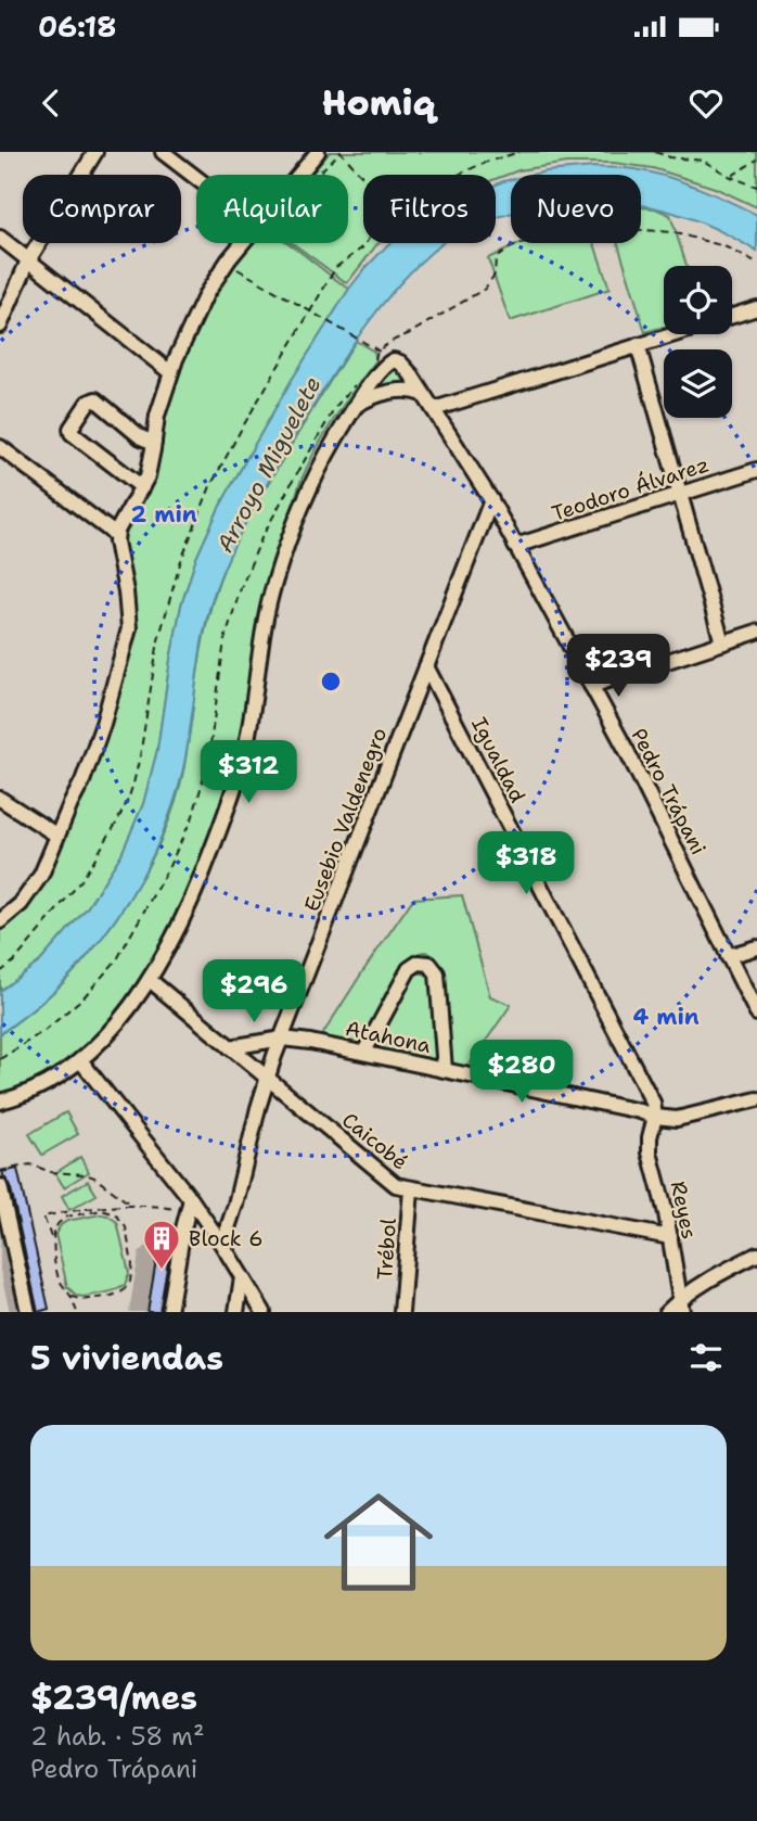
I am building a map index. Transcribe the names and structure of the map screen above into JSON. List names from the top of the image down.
{
  "streets": {
    "street": [
      "Teodoro Álvarez",
      "Igualdad",
      "Pedro Trápani",
      "Eusebio Valdenegro",
      "Atahona",
      "Caicobé",
      "Reyes",
      "Trébol"
    ]
  },
  "crossings": [
    ["Teodoro Álvarez", "Pedro Trápani"],
    ["Igualdad", "Eusebio Valdenegro"],
    ["Igualdad", "Atahona"],
    ["Igualdad", "Reyes"],
    ["Pedro Trápani", "Eusebio Valdenegro"],
    ["Eusebio Valdenegro", "Atahona"],
    ["Eusebio Valdenegro", "Caicobé"],
    ["Atahona", "Caicobé"],
    ["Atahona", "Reyes"],
    ["Caicobé", "Reyes"],
    ["Caicobé", "Trébol"]
  ],
  "water": ["Arroyo Miguelete"],
  "places": {
    "building": ["Block 6"]
  },
  "page": {
    "status": "06:18",
    "header": "Homiq",
    "chip": [
      "Comprar",
      "Alquilar",
      "Filtros",
      "Nuevo"
    ],
    "price": [
      "$239",
      "$312",
      "$318",
      "$296",
      "$280"
    ],
    "heading": "5 viviendas",
    "list": [
      {
        "name": "$239/mes",
        "note": "2 hab. · 58 m² · Pedro Trápani"
      }
    ]
  },
  "rings": ["2 min", "4 min"]
}
